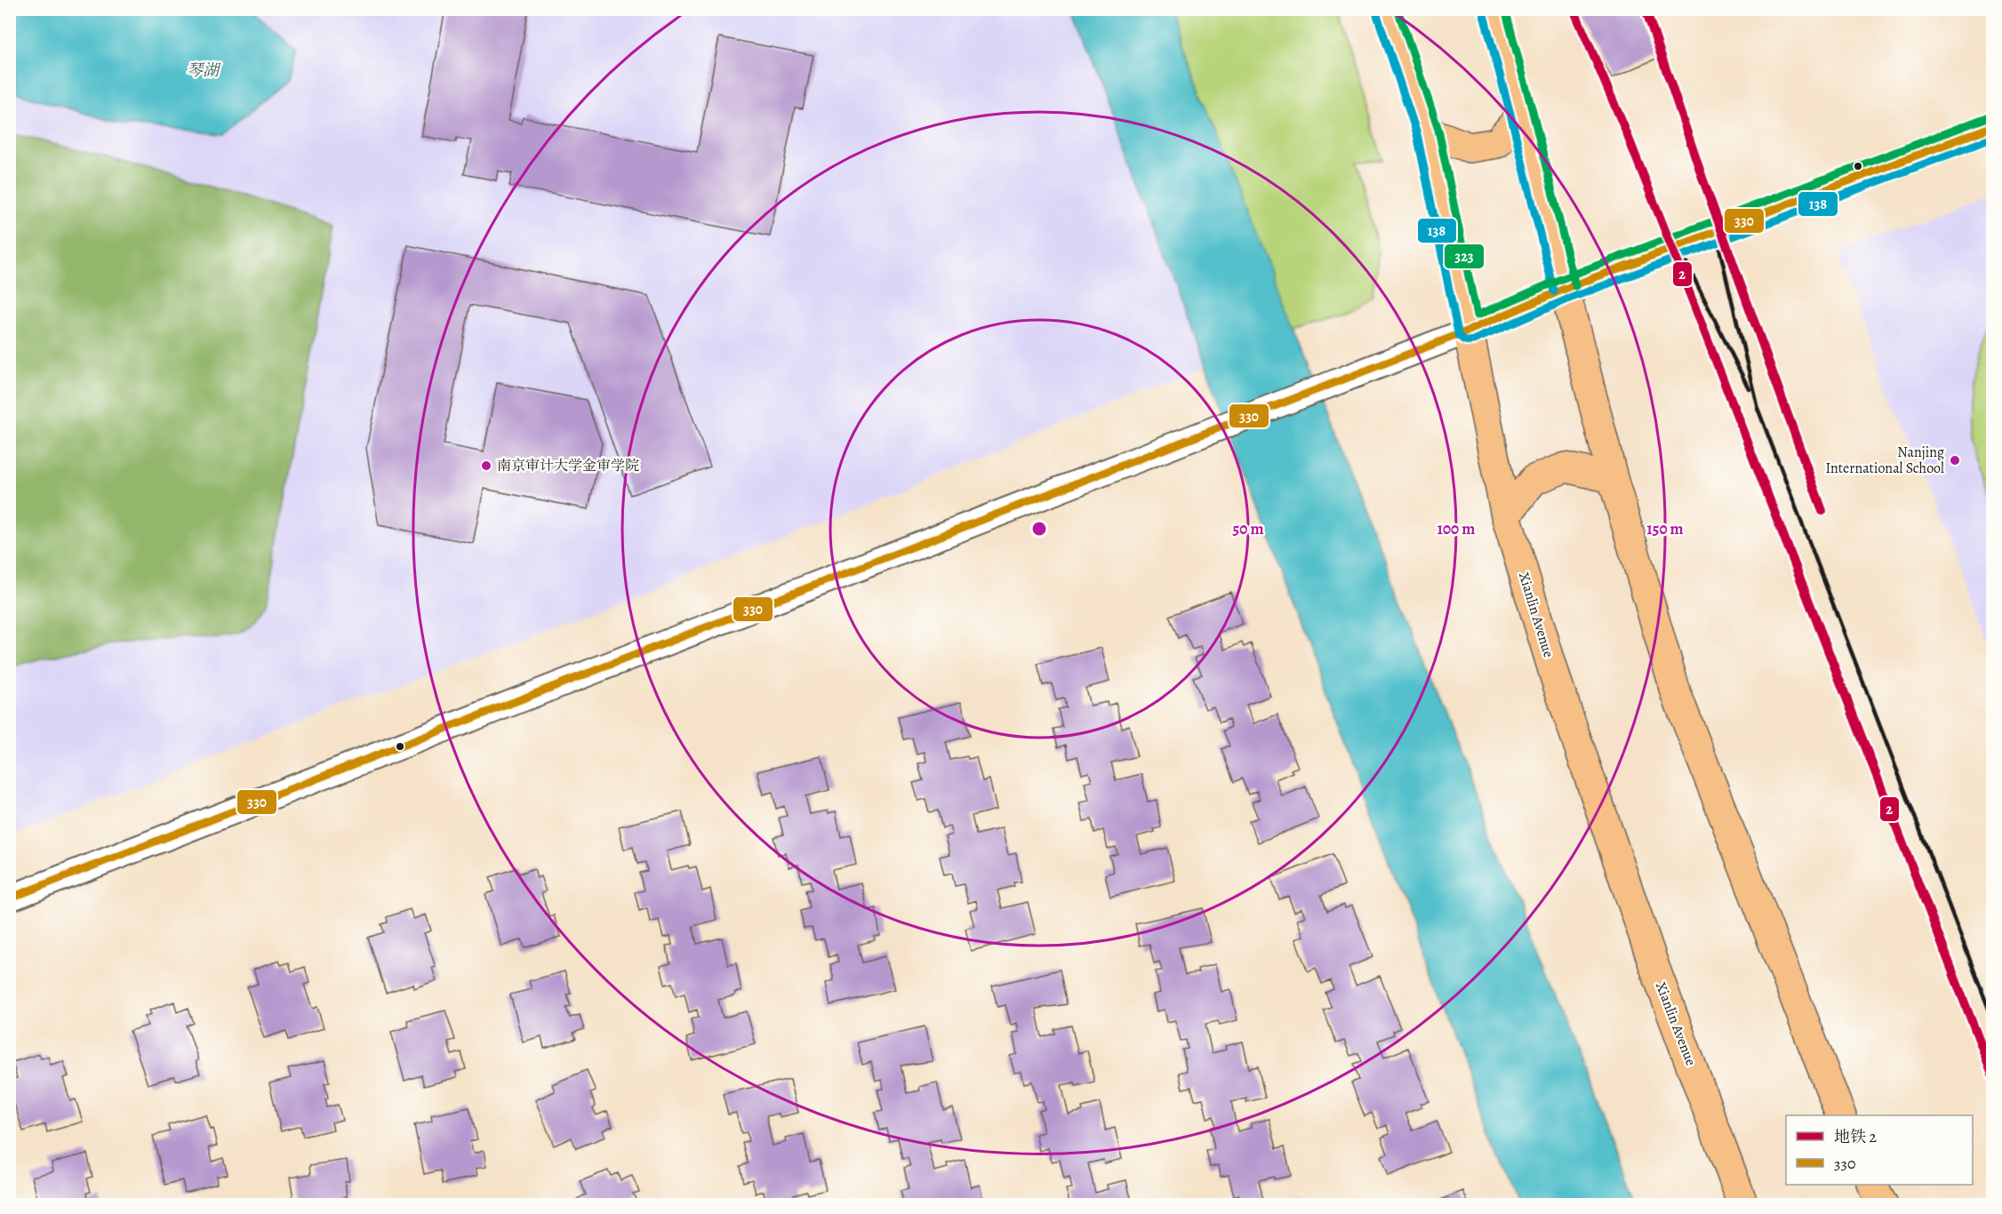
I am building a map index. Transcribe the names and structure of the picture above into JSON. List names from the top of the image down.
{
  "streets": {
    "main road": ["Xianlin Avenue"]
  },
  "water": ["琴湖"],
  "places": ["Nanjing International School", "南京审计大学金审学院"],
  "lines": [
    "metro line 2",
    "transit line 323",
    "transit line 138",
    "transit line 330"
  ],
  "legend": ["地铁 2", "330"],
  "rings": ["50 m", "100 m", "150 m"]
}
